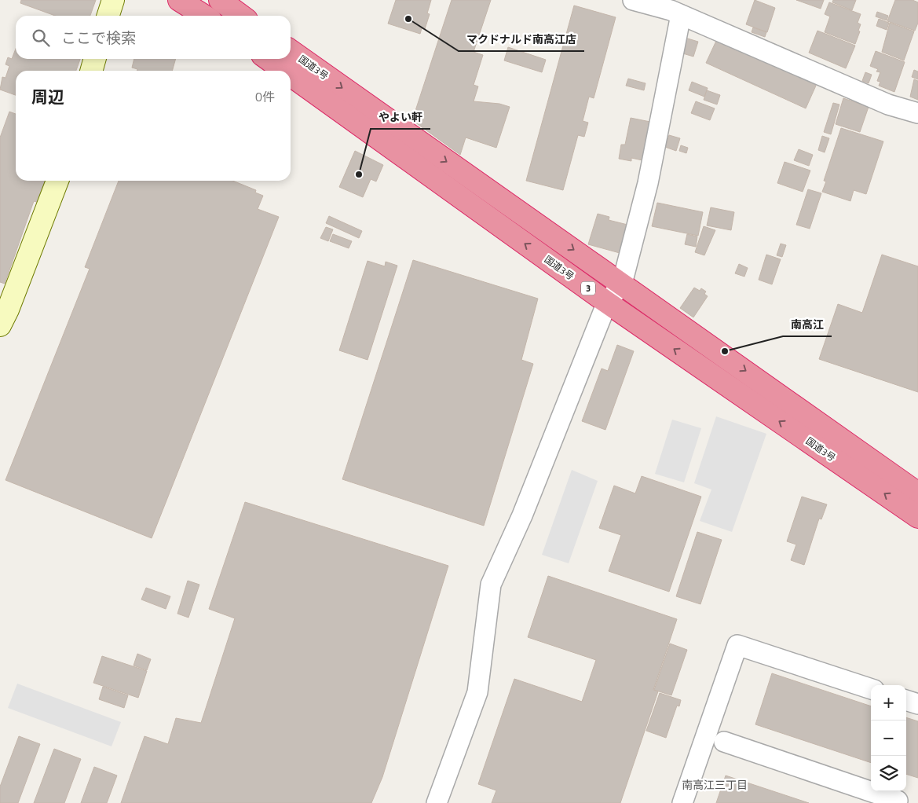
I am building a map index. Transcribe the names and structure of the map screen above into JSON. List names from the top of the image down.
{
  "streets": {
    "highway": ["国道3号", "3"]
  },
  "districts": ["南高江三丁目"],
  "places": ["マクドナルド南高江店", "やよい軒", "南高江"],
  "page": {
    "search": "ここで検索",
    "heading": ["周辺", "0件"],
    "map_buttons": ["+", "−"]
  }
}
